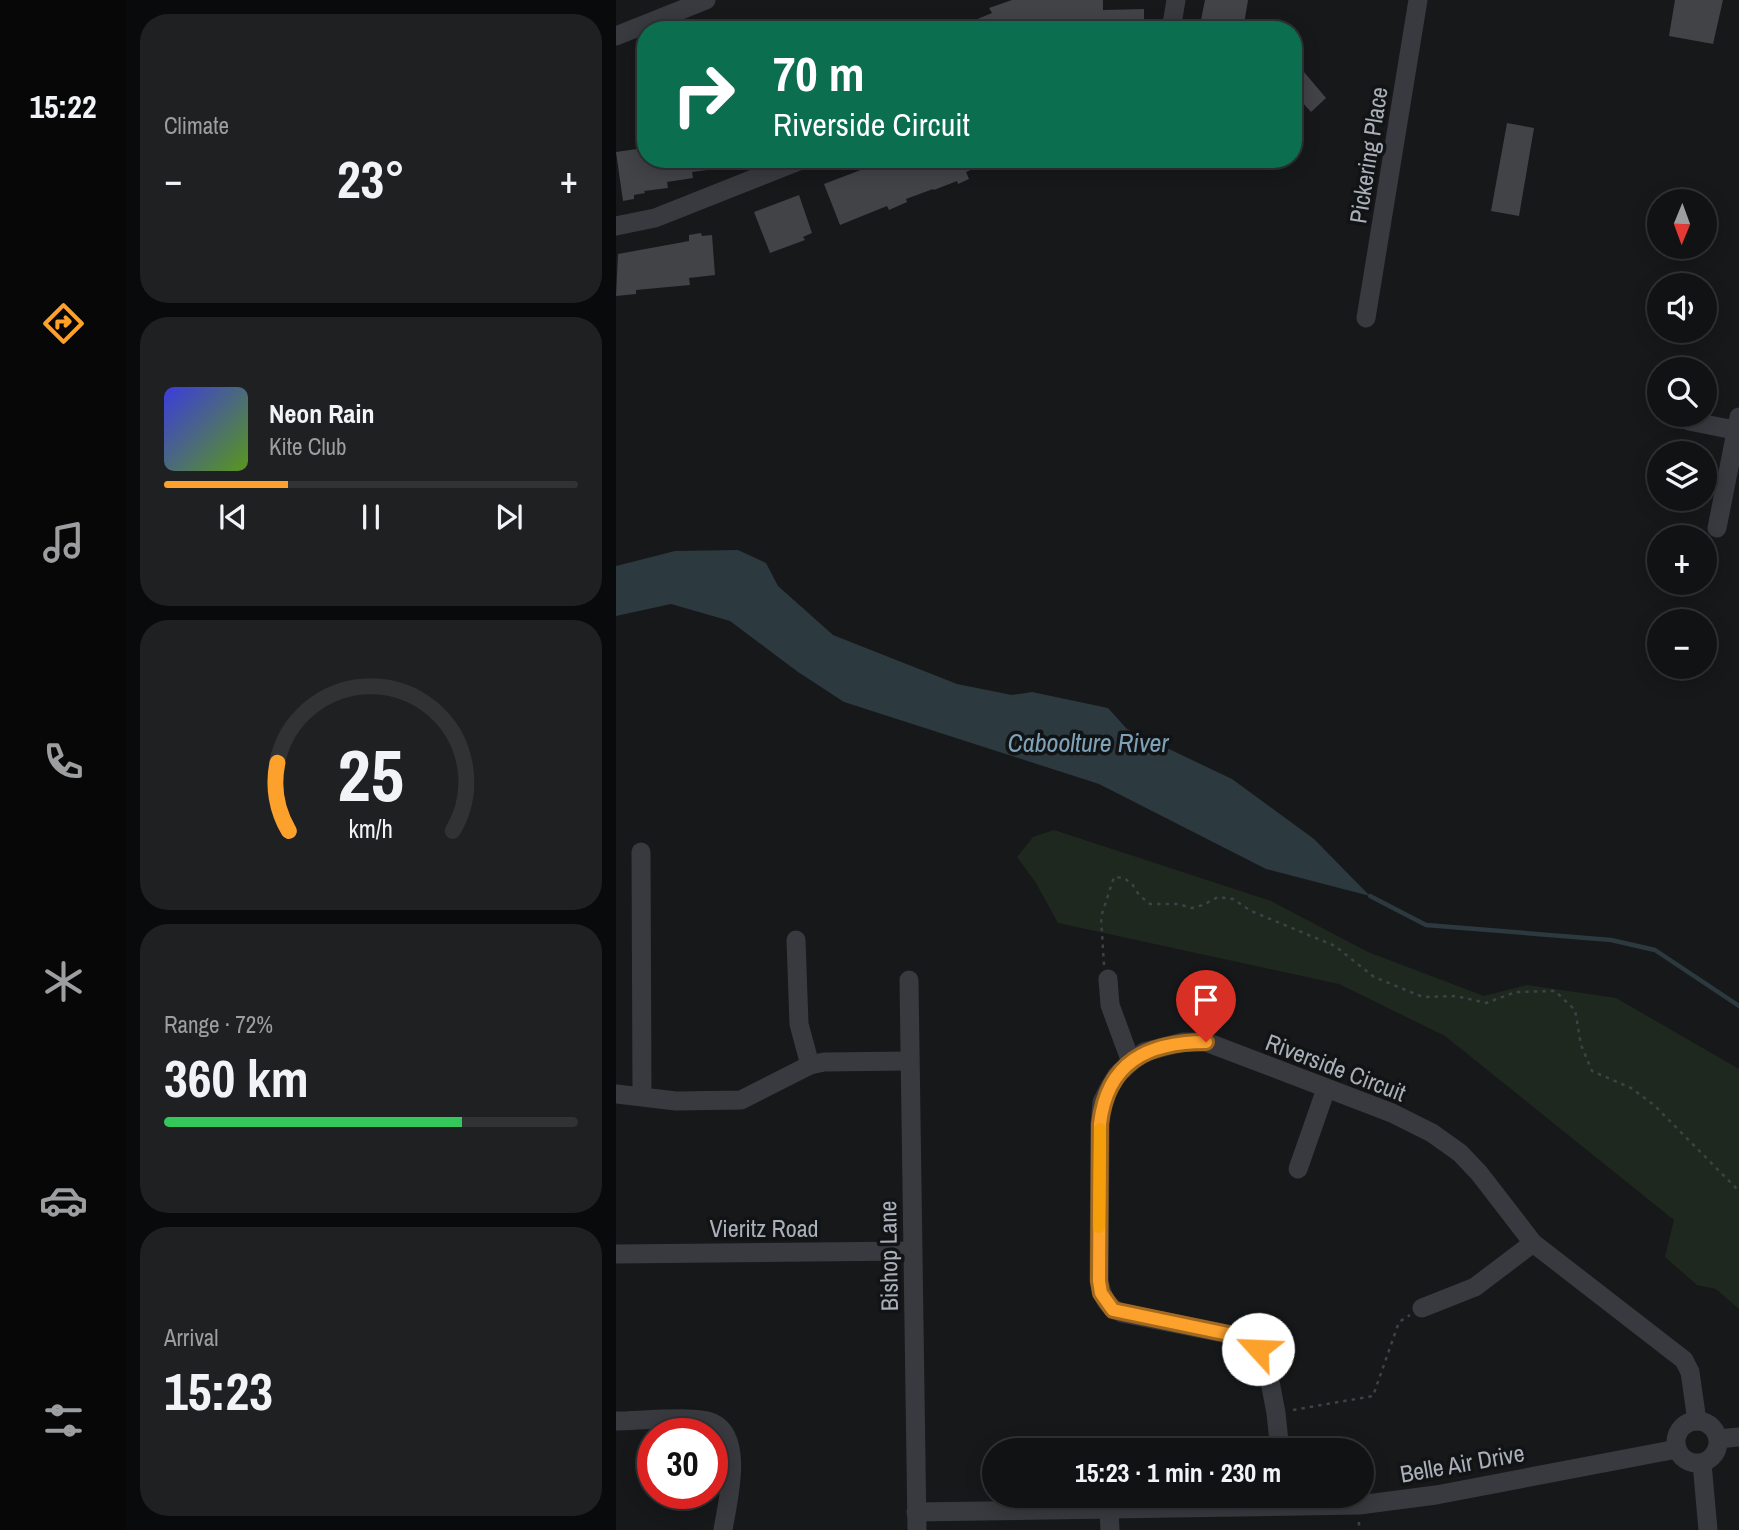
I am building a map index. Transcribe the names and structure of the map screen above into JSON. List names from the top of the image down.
{
  "streets": {
    "street": [
      "Pickering Place",
      "Riverside Circuit",
      "Vieritz Road",
      "Bishop Lane",
      "Belle Air Drive"
    ]
  },
  "crossings": [
    ["Riverside Circuit", "Belle Air Drive"],
    ["Vieritz Road", "Bishop Lane"],
    ["Bishop Lane", "Belle Air Drive"]
  ],
  "water": ["Caboolture River"],
  "north": "bottom",
  "page": {
    "tabs": "15:22",
    "tile": [
      "Climate",
      ["Range · 72%", "360 km"],
      ["Arrival", "15:23"]
    ],
    "turn": ["70 m", "Riverside Circuit"],
    "heat": ["−", "23°", "+"],
    "map_buttons": ["+", "−"],
    "song": ["Neon Rain", "Kite Club"],
    "limit": "30",
    "trip": "15:23 · 1 min · 230 m",
    "gauge": ["25", "km/h"]
  }
}
